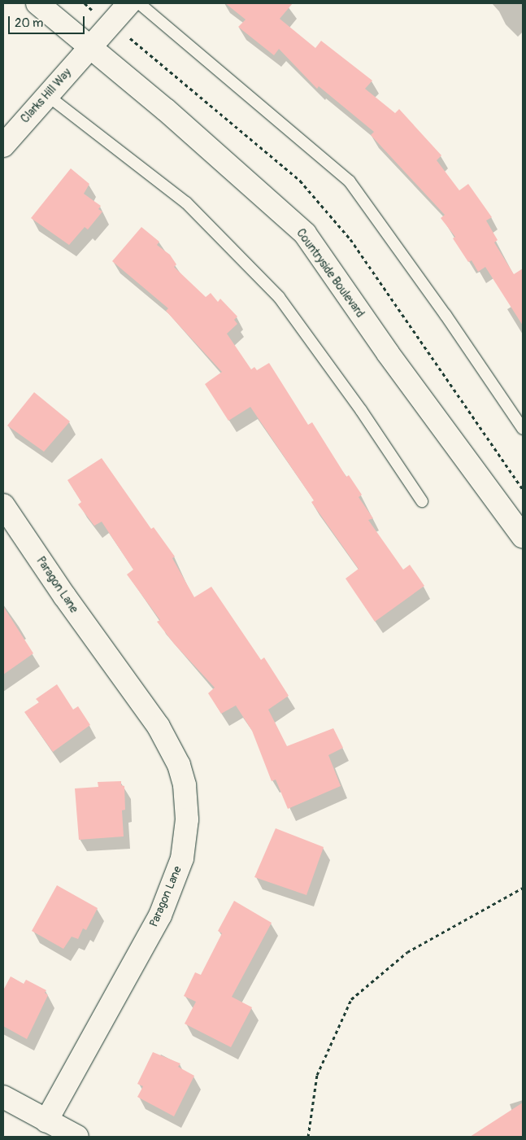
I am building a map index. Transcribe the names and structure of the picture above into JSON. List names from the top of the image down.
{
  "streets": {
    "street": ["Clarks Hill Way", "Countryside Boulevard", "Paragon Lane"]
  },
  "crossings": [
    ["Clarks Hill Way", "Countryside Boulevard"]
  ],
  "scale_bar": "20 m"
}
